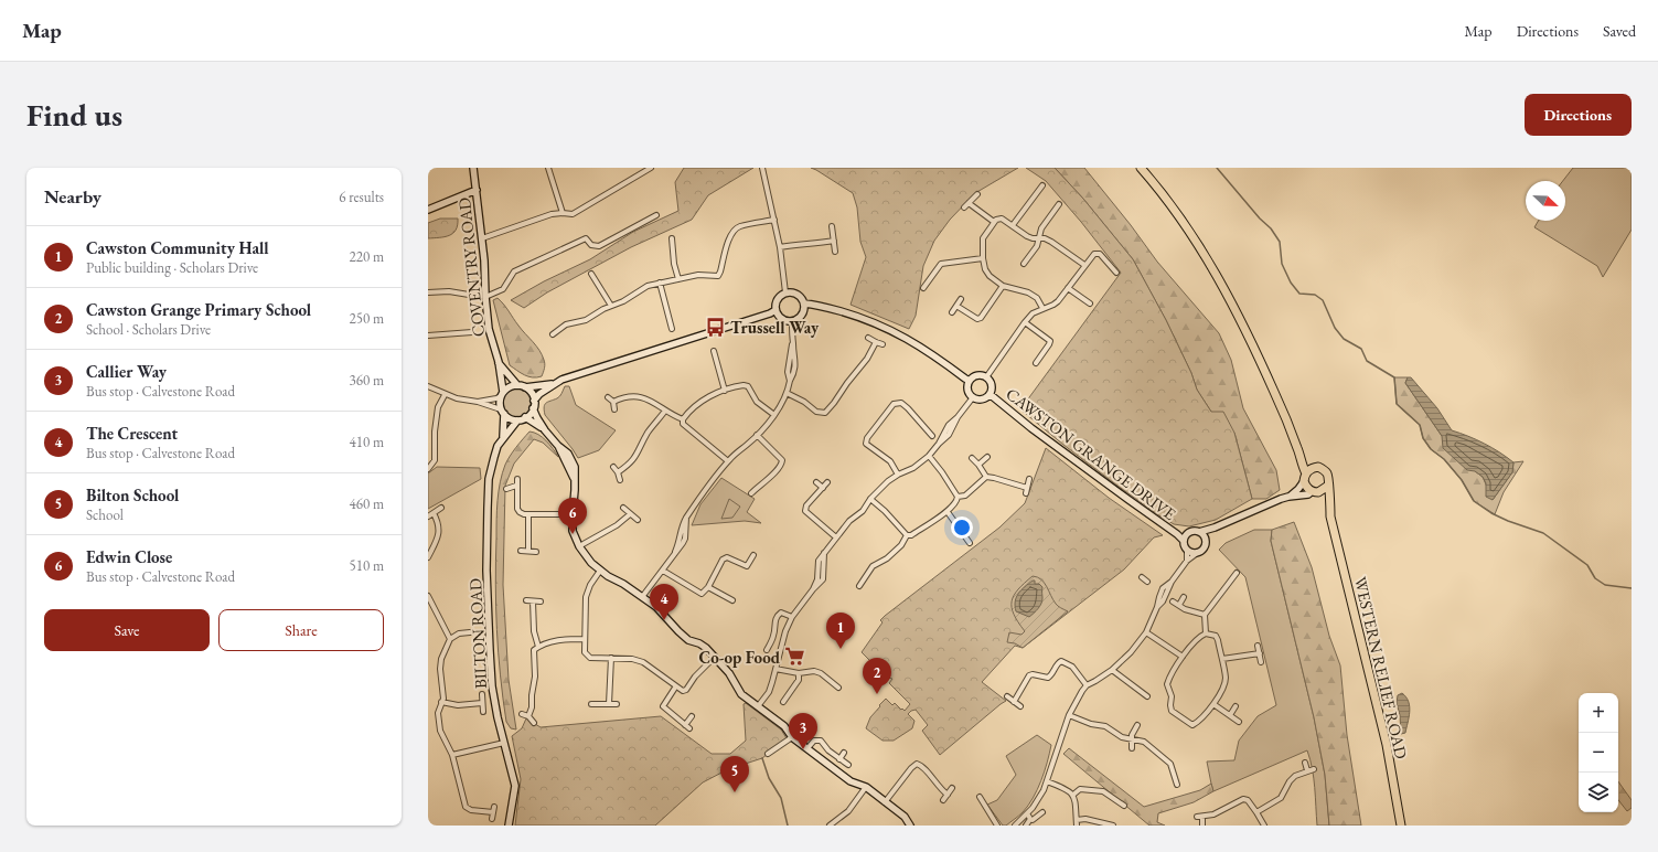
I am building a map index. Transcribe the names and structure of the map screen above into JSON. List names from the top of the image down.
{
  "streets": {
    "highway": ["WESTERN RELIEF ROAD"],
    "street": ["COVENTRY ROAD", "CAWSTON GRANGE DRIVE", "BILTON ROAD"]
  },
  "crossings": [
    ["COVENTRY ROAD", "BILTON ROAD"]
  ],
  "places": {
    "bus stop": ["Trussell Way"],
    "supermarket": ["Co-op Food"]
  },
  "north": "bottom right",
  "page": {
    "header": "Map",
    "nav": ["Map", "Directions", "Saved"],
    "buttons": [
      "Directions",
      ["Save", "Share"]
    ],
    "title": "Find us",
    "heading": ["Nearby", "6 results"],
    "list": [
      {
        "mark": "1",
        "name": "Cawston Community Hall",
        "note": "Public building · Scholars Drive",
        "value": "220 m"
      },
      {
        "mark": "2",
        "name": "Cawston Grange Primary School",
        "note": "School · Scholars Drive",
        "value": "250 m"
      },
      {
        "mark": "3",
        "name": "Callier Way",
        "note": "Bus stop · Calvestone Road",
        "value": "360 m"
      },
      {
        "mark": "4",
        "name": "The Crescent",
        "note": "Bus stop · Calvestone Road",
        "value": "410 m"
      },
      {
        "mark": "5",
        "name": "Bilton School",
        "note": "School",
        "value": "460 m"
      },
      {
        "mark": "6",
        "name": "Edwin Close",
        "note": "Bus stop · Calvestone Road",
        "value": "510 m"
      }
    ],
    "pins": [
      "6",
      "4",
      "1",
      "2",
      "3",
      "5"
    ],
    "map_buttons": ["+", "−"]
  }
}
